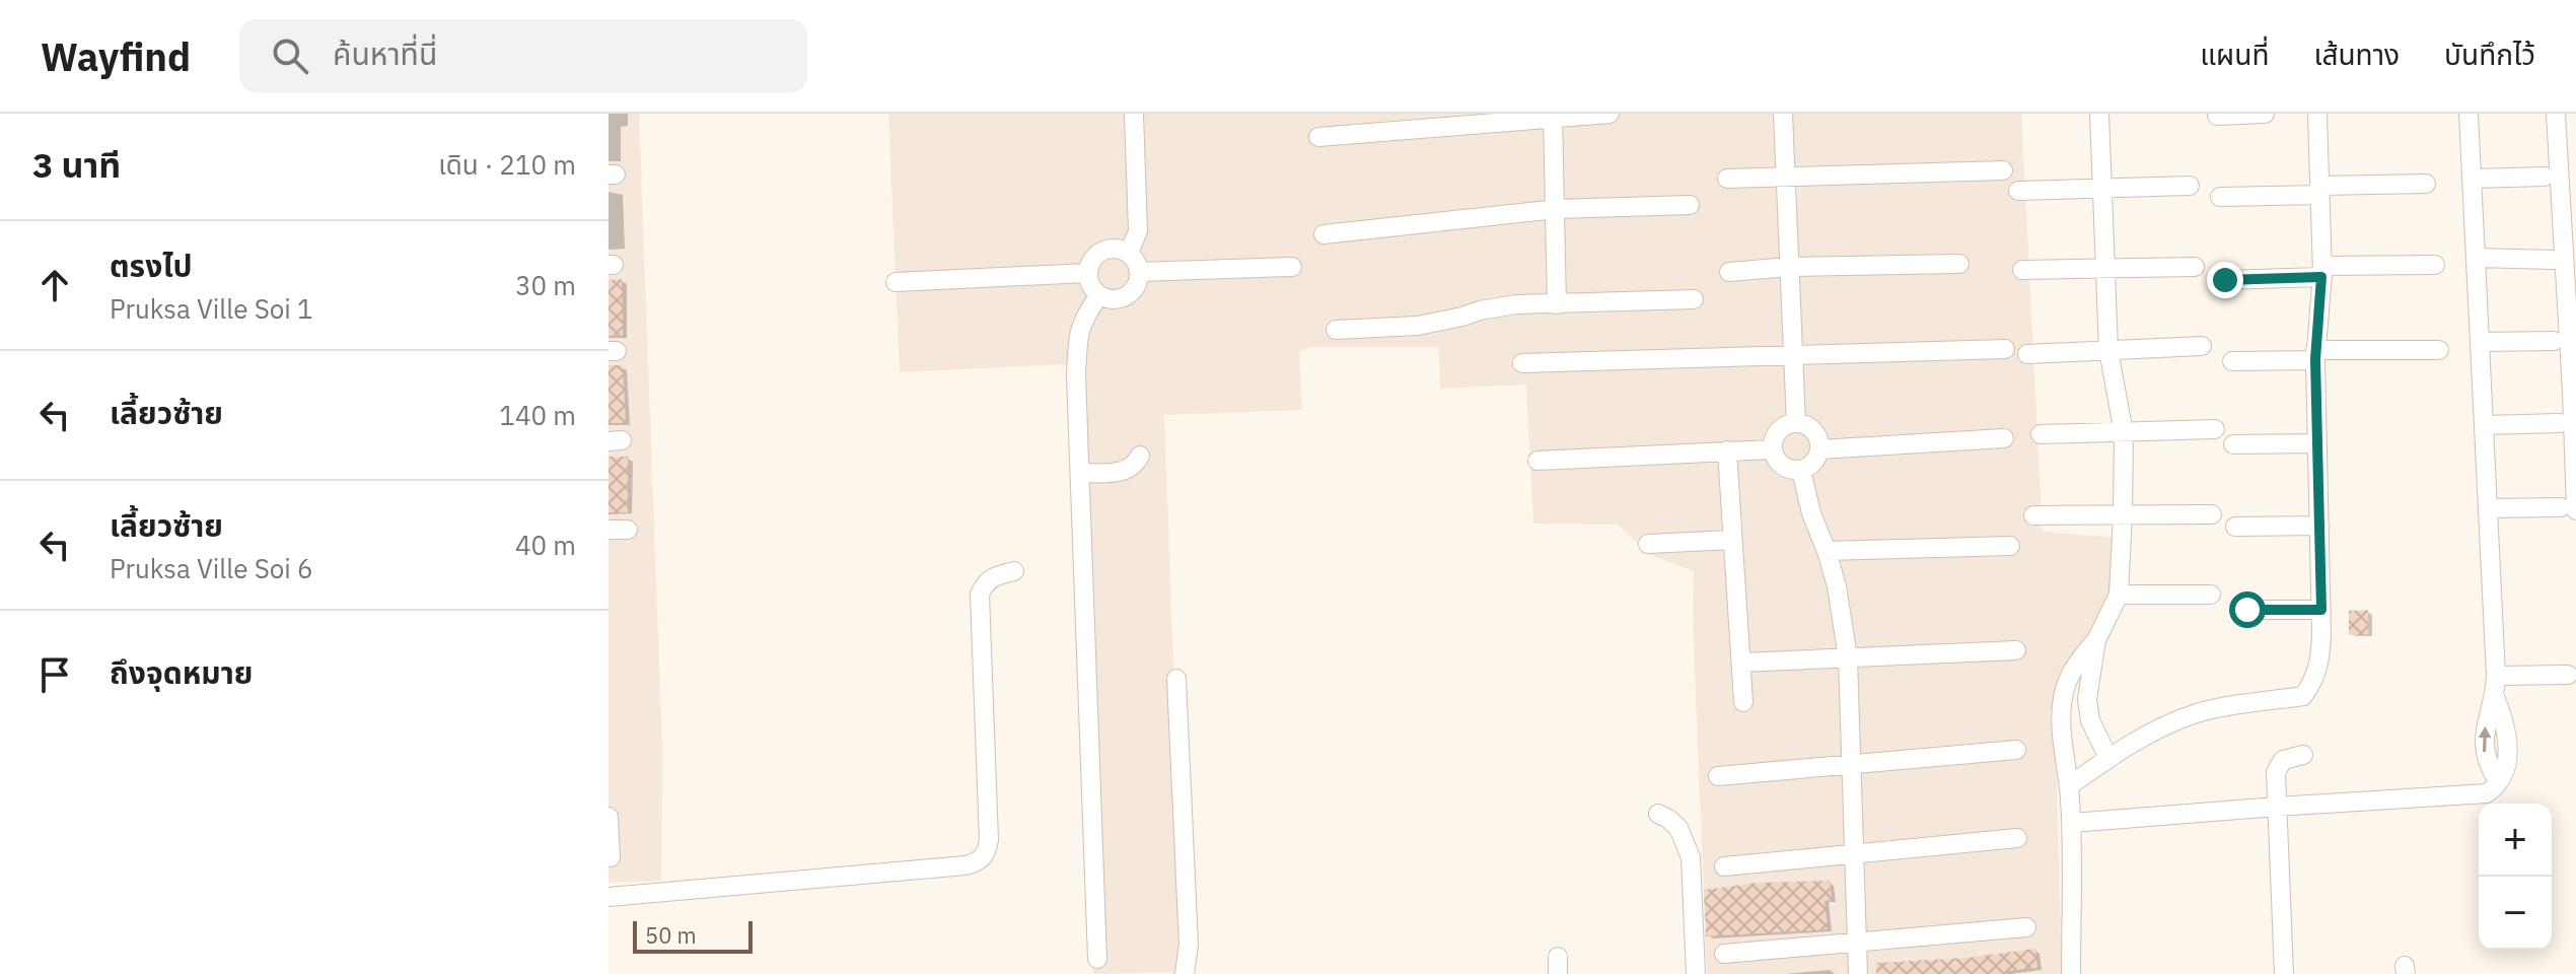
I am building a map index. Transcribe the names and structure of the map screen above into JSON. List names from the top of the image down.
{
  "scale_bar": "50 m",
  "page": {
    "header": "Wayfind",
    "search": "ค้นหาที่นี่",
    "nav": ["แผนที่", "เส้นทาง", "บันทึกไว้"],
    "heading": ["3 นาที", "เดิน · 210 m"],
    "list": [
      ["ตรงไป", "Pruksa Ville Soi 1", "30 m"],
      ["เลี้ยวซ้าย", "140 m"],
      ["เลี้ยวซ้าย", "Pruksa Ville Soi 6", "40 m"],
      "ถึงจุดหมาย"
    ],
    "map_buttons": ["+", "−"],
    "scale": "50 m"
  }
}
